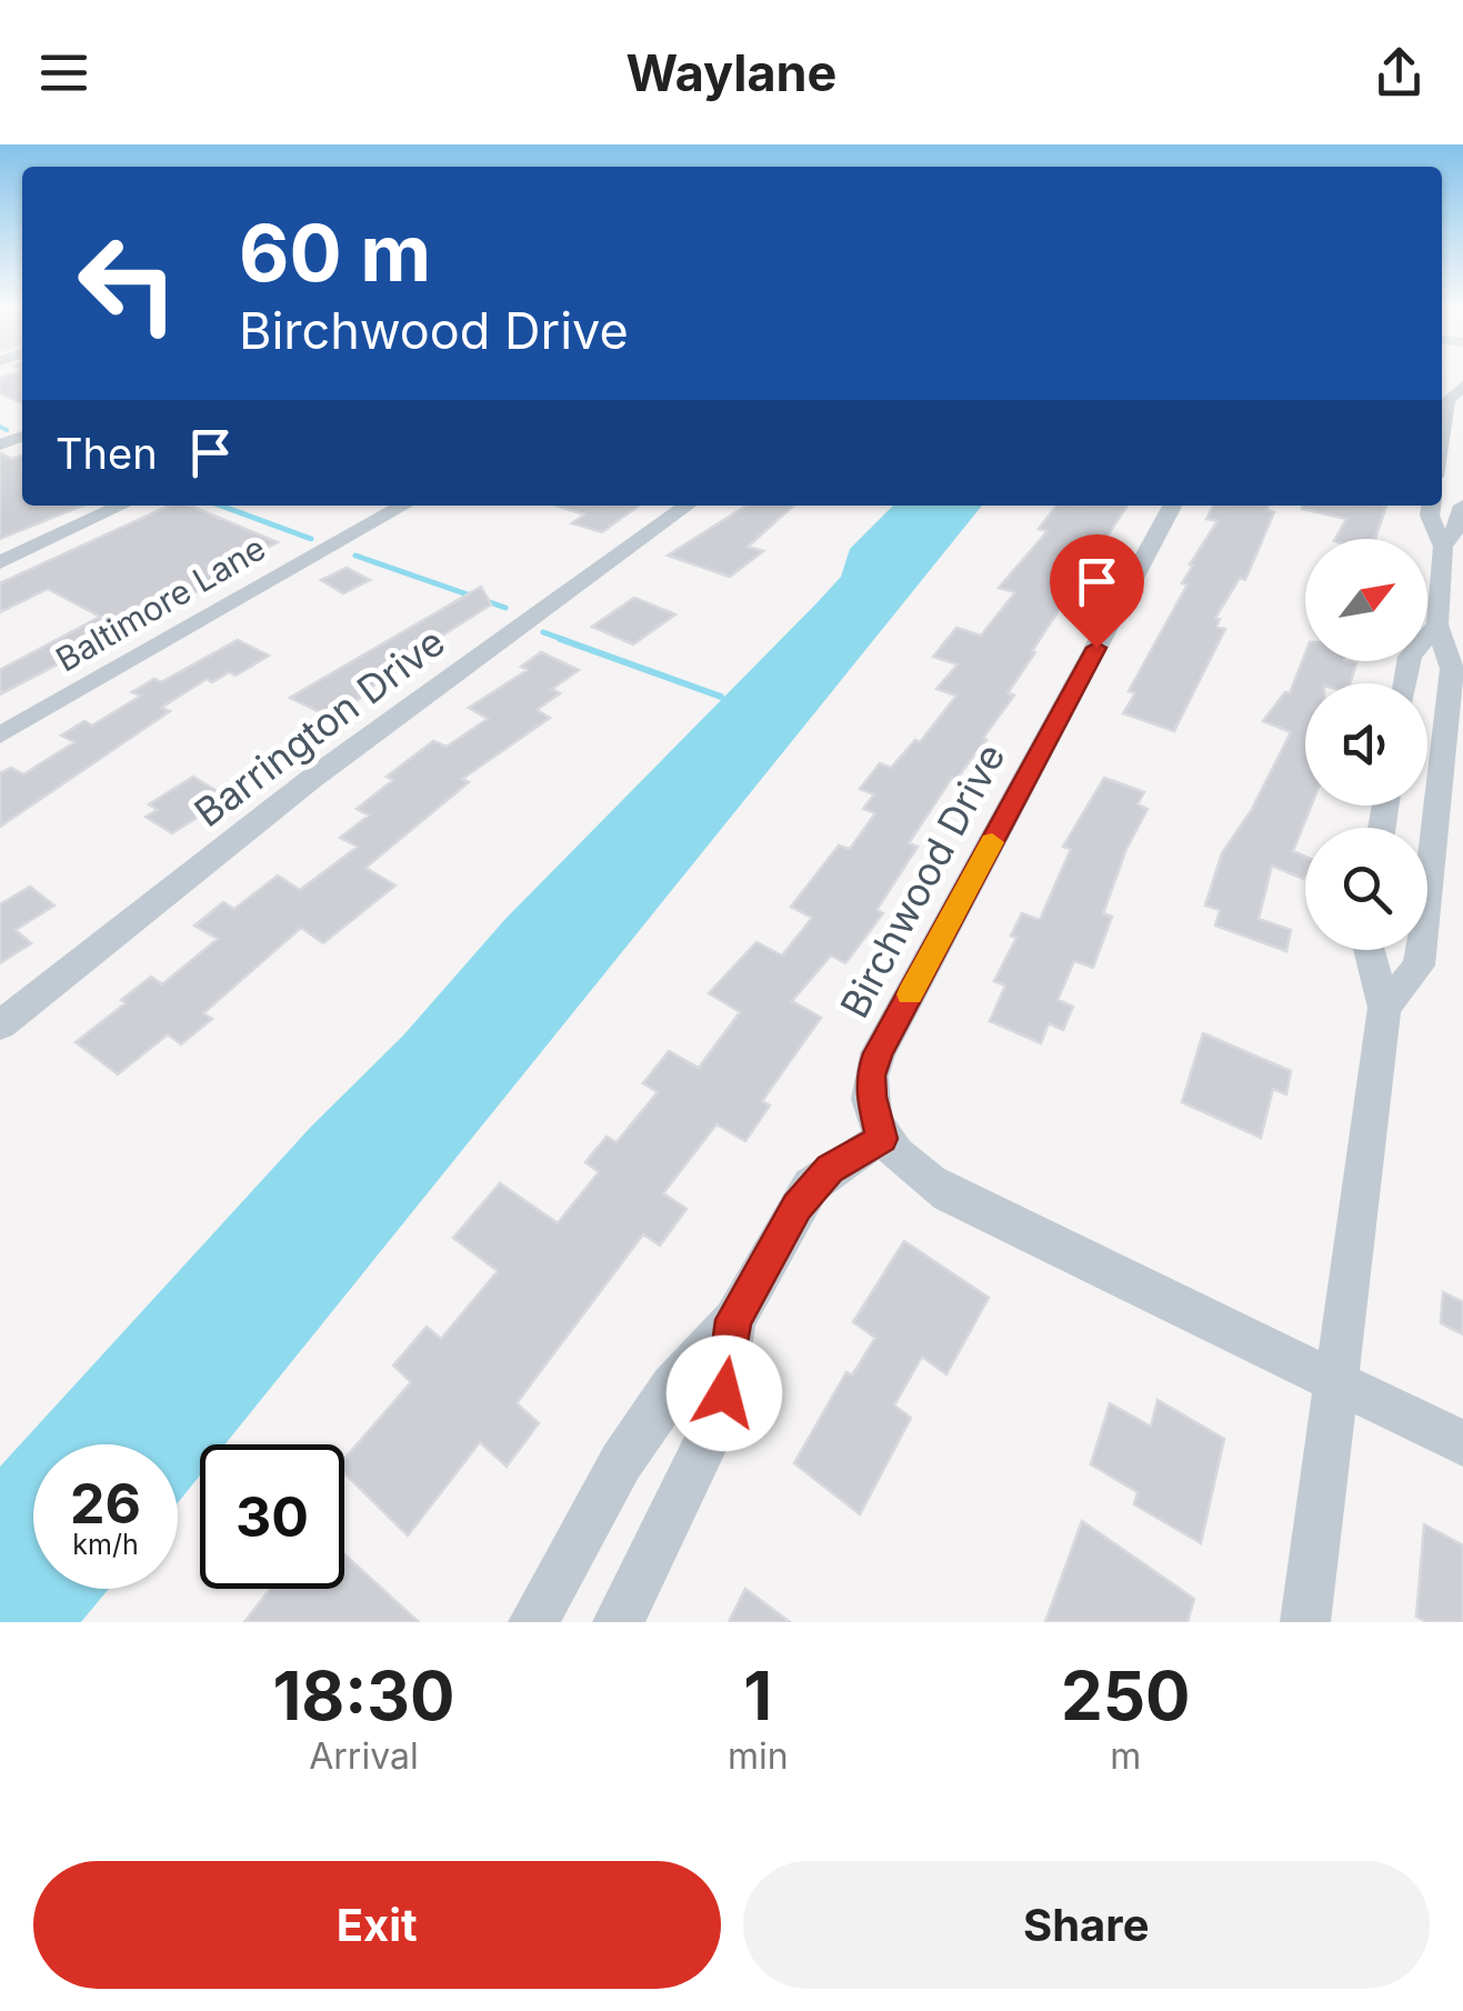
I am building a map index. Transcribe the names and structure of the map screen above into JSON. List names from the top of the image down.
{
  "streets": {
    "street": ["Baltimore Lane", "Barrington Drive", "Birchwood Drive"]
  },
  "north": "top right",
  "page": {
    "header": "Waylane",
    "turn": ["60 m", "Birchwood Drive"],
    "then": "Then",
    "speed": "26 km/h",
    "limit": "30",
    "eta": [
      "18:30",
      "Arrival",
      "1",
      "min",
      "250",
      "m"
    ],
    "buttons": ["Exit", "Share"]
  }
}
